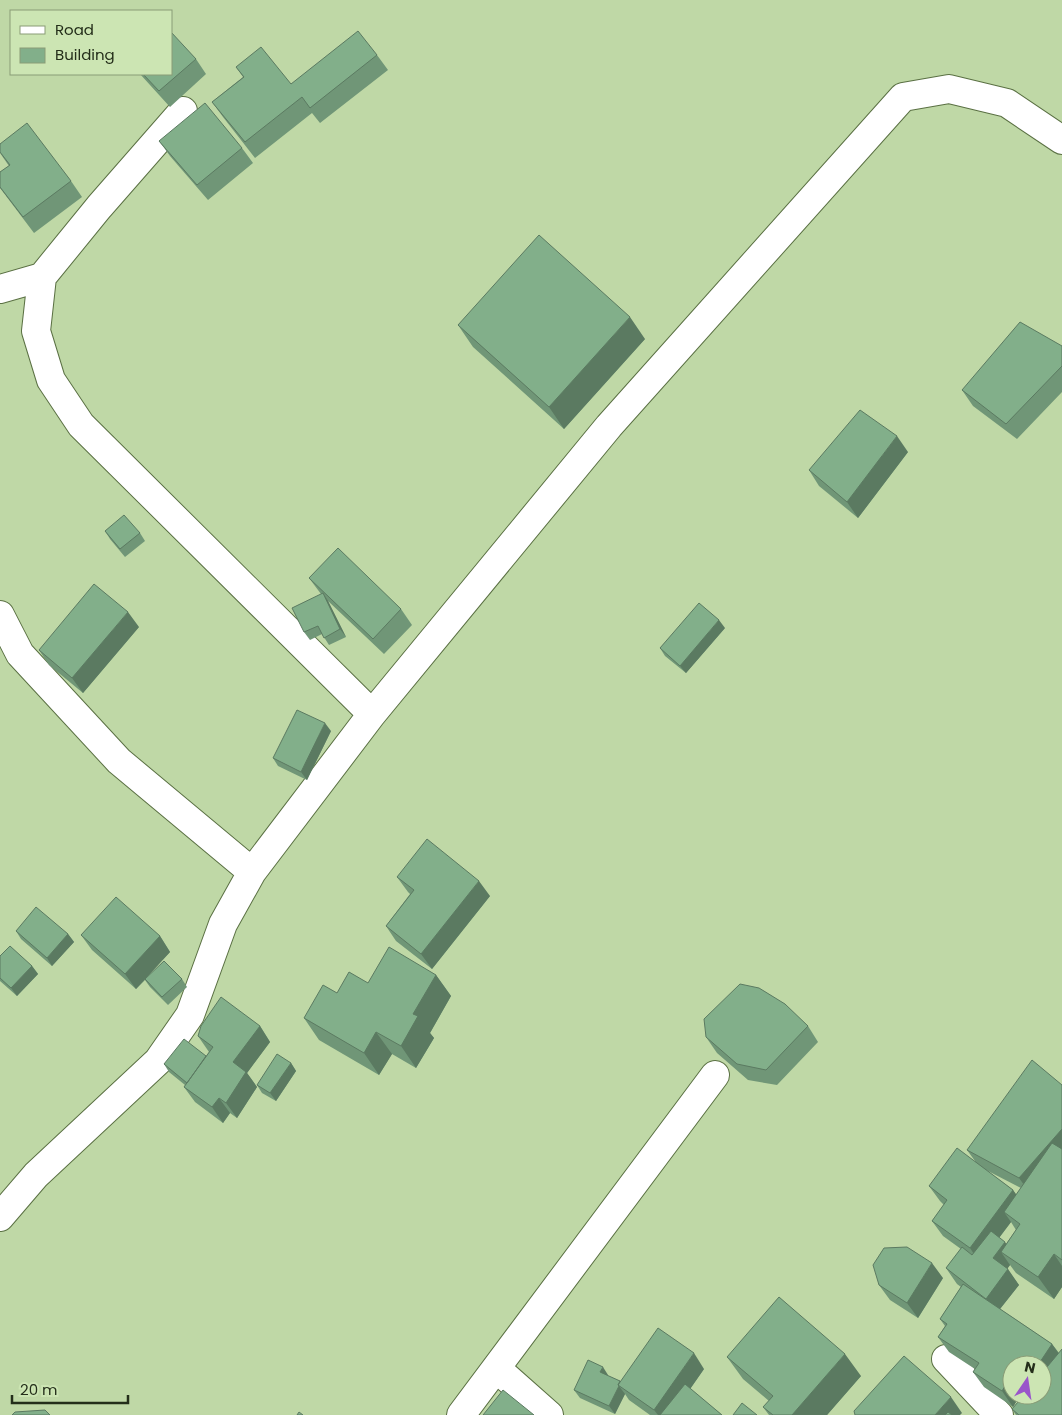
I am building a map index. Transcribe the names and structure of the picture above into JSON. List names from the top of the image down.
{
  "legend": ["Road", "Building"],
  "scale_bar": "20 m",
  "north": "top"
}
